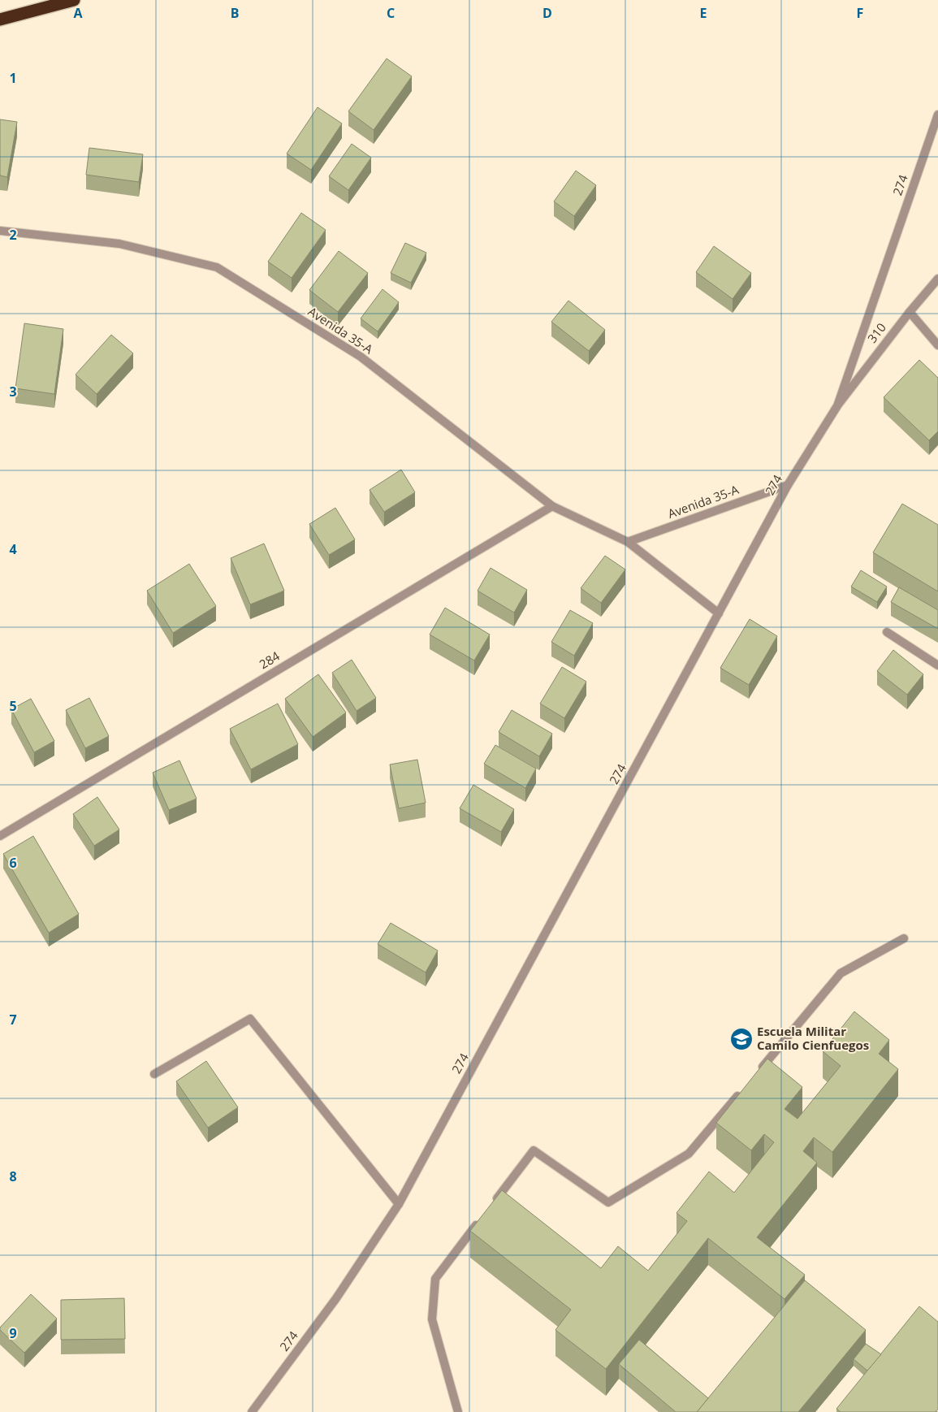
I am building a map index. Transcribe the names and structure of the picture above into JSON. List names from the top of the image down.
{
  "streets": {
    "street": [
      "274",
      "Avenida 35-A",
      "310",
      "284"
    ]
  },
  "crossings": [
    ["274", "Avenida 35-A"],
    ["274", "310"],
    ["Avenida 35-A", "284"]
  ],
  "places": {
    "school or university": ["Escuela Militar Camilo Cienfuegos"]
  },
  "grid": {
    "columns": [
      "A",
      "B",
      "C",
      "D",
      "E",
      "F"
    ],
    "rows": [
      "1",
      "2",
      "3",
      "4",
      "5",
      "6",
      "7",
      "8",
      "9"
    ]
  }
}
